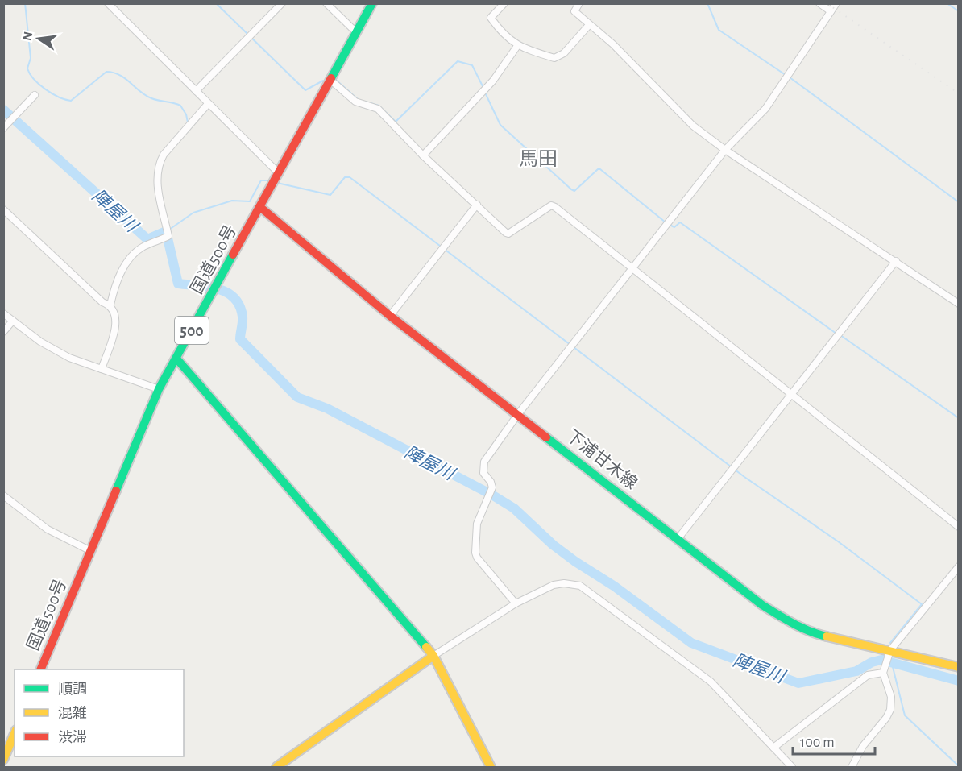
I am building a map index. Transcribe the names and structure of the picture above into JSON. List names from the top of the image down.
{
  "streets": {
    "main road": ["国道500号", "500", "下浦甘木線"]
  },
  "crossings": [
    ["国道500号", "下浦甘木線"]
  ],
  "districts": ["馬田"],
  "water": ["陣屋川"],
  "legend": ["順調", "混雑", "渋滞"],
  "scale_bar": "100 m",
  "north": "left"
}
